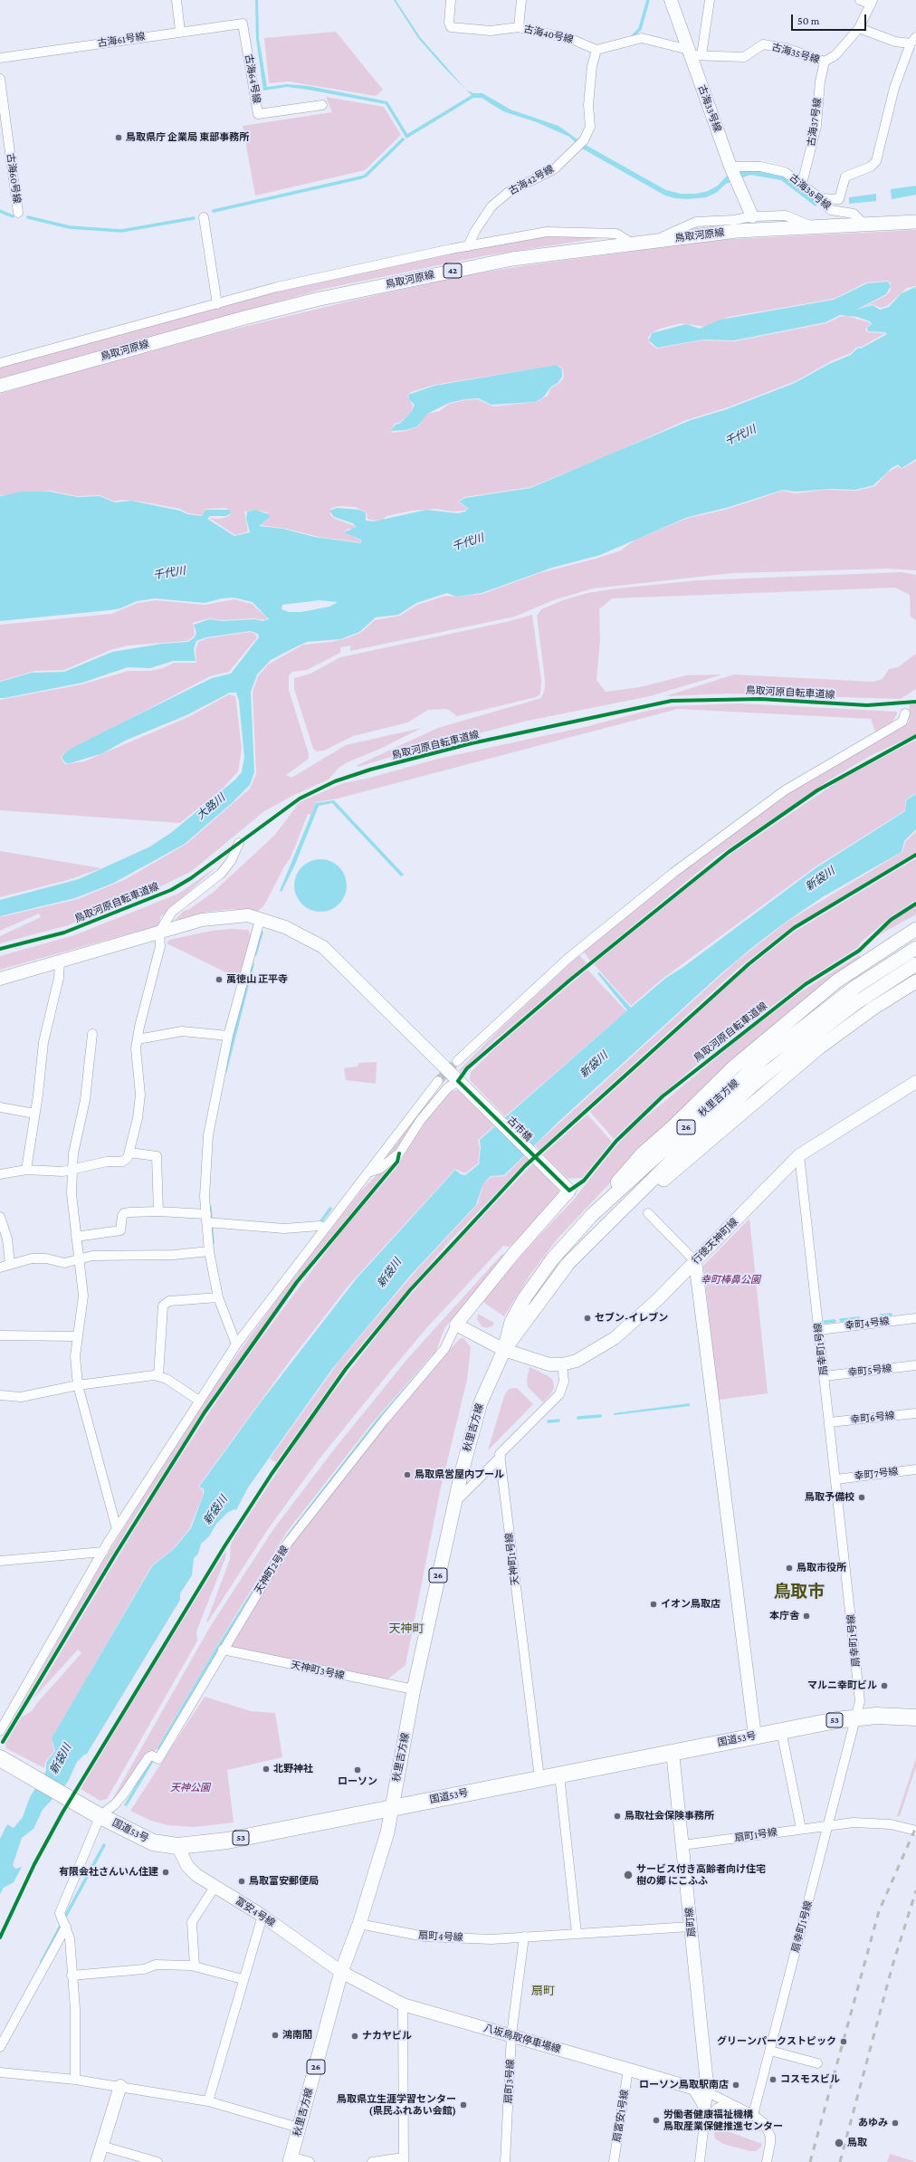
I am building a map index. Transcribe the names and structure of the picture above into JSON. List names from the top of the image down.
{
  "streets": {
    "highway": ["53", "国道53号"],
    "main road": [
      "鳥取河原線",
      "42",
      "秋里吉方線",
      "26"
    ],
    "street": [
      "古海40号線",
      "古海61号線",
      "古海35号線",
      "古海64号線",
      "古海33号線",
      "古海37号線",
      "古海60号線",
      "古海42号線",
      "古海38号線",
      "古市橋",
      "行徳天神町線",
      "幸町4号線",
      "扇幸町1号線",
      "幸町5号線",
      "幸町6号線",
      "幸町7号線",
      "天神町1号線",
      "天神町2号線",
      "天神町3号線",
      "扇町1号線",
      "富安4号線",
      "扇町線",
      "扇町4号線",
      "八坂鳥取停車場線",
      "扇町3号線",
      "扇富安1号線"
    ],
    "cycle path": ["鳥取河原自転車道線"]
  },
  "crossings": [
    ["古海40号線", "古海42号線"],
    ["古海61号線", "古海64号線"],
    ["古海35号線", "古海33号線"],
    ["古海35号線", "古海37号線"],
    ["古海33号線", "古海38号線"],
    ["古海37号線", "古海38号線"],
    ["古海38号線", "鳥取河原線"],
    ["秋里吉方線", "行徳天神町線"],
    ["秋里吉方線", "天神町3号線"],
    ["秋里吉方線", "国道53号"],
    ["秋里吉方線", "富安4号線"],
    ["秋里吉方線", "扇町4号線"],
    ["秋里吉方線", "八坂鳥取停車場線"],
    ["古市橋", "行徳天神町線"],
    ["古市橋", "天神町2号線"],
    ["行徳天神町線", "扇幸町1号線"],
    ["行徳天神町線", "天神町2号線"],
    ["幸町4号線", "扇幸町1号線"],
    ["扇幸町1号線", "幸町5号線"],
    ["扇幸町1号線", "幸町6号線"],
    ["扇幸町1号線", "幸町7号線"],
    ["扇幸町1号線", "国道53号"],
    ["扇幸町1号線", "扇町1号線"],
    ["天神町1号線", "国道53号"],
    ["天神町2号線", "天神町3号線"],
    ["天神町2号線", "国道53号"],
    ["国道53号", "富安4号線"],
    ["国道53号", "扇町線"],
    ["扇町1号線", "扇町線"],
    ["富安4号線", "八坂鳥取停車場線"],
    ["扇町線", "八坂鳥取停車場線"],
    ["扇町4号線", "扇町3号線"],
    ["八坂鳥取停車場線", "扇町3号線"],
    ["八坂鳥取停車場線", "扇富安1号線"]
  ],
  "districts": ["鳥取市", "天神町", "扇町"],
  "water": ["千代川", "大路川", "新袋川"],
  "parks": ["幸町棒鼻公園", "天神公園"],
  "places": [
    "鳥取県庁 企業局 東部事務所",
    "萬徳山 正平寺",
    "セブン-イレブン",
    "鳥取県営屋内プール",
    "鳥取予備校",
    "鳥取市役所",
    "イオン鳥取店",
    "本庁舎",
    "マルニ幸町ビル",
    "北野神社",
    "ローソン",
    "鳥取社会保険事務所",
    "有限会社さんいん住建",
    "サービス付き高齢者向け住宅 樹の郷 にこふふ",
    "鳥取富安郵便局",
    "鴻南閣",
    "ナカヤビル",
    "グリーンパークストピック",
    "コスモスビル",
    "ローソン鳥取駅南店",
    "鳥取県立生涯学習センター (県民ふれあい会館)",
    "労働者健康福祉機構 鳥取産業保健推進センター",
    "あゆみ",
    "鳥取"
  ],
  "scale_bar": "50 m"
}
